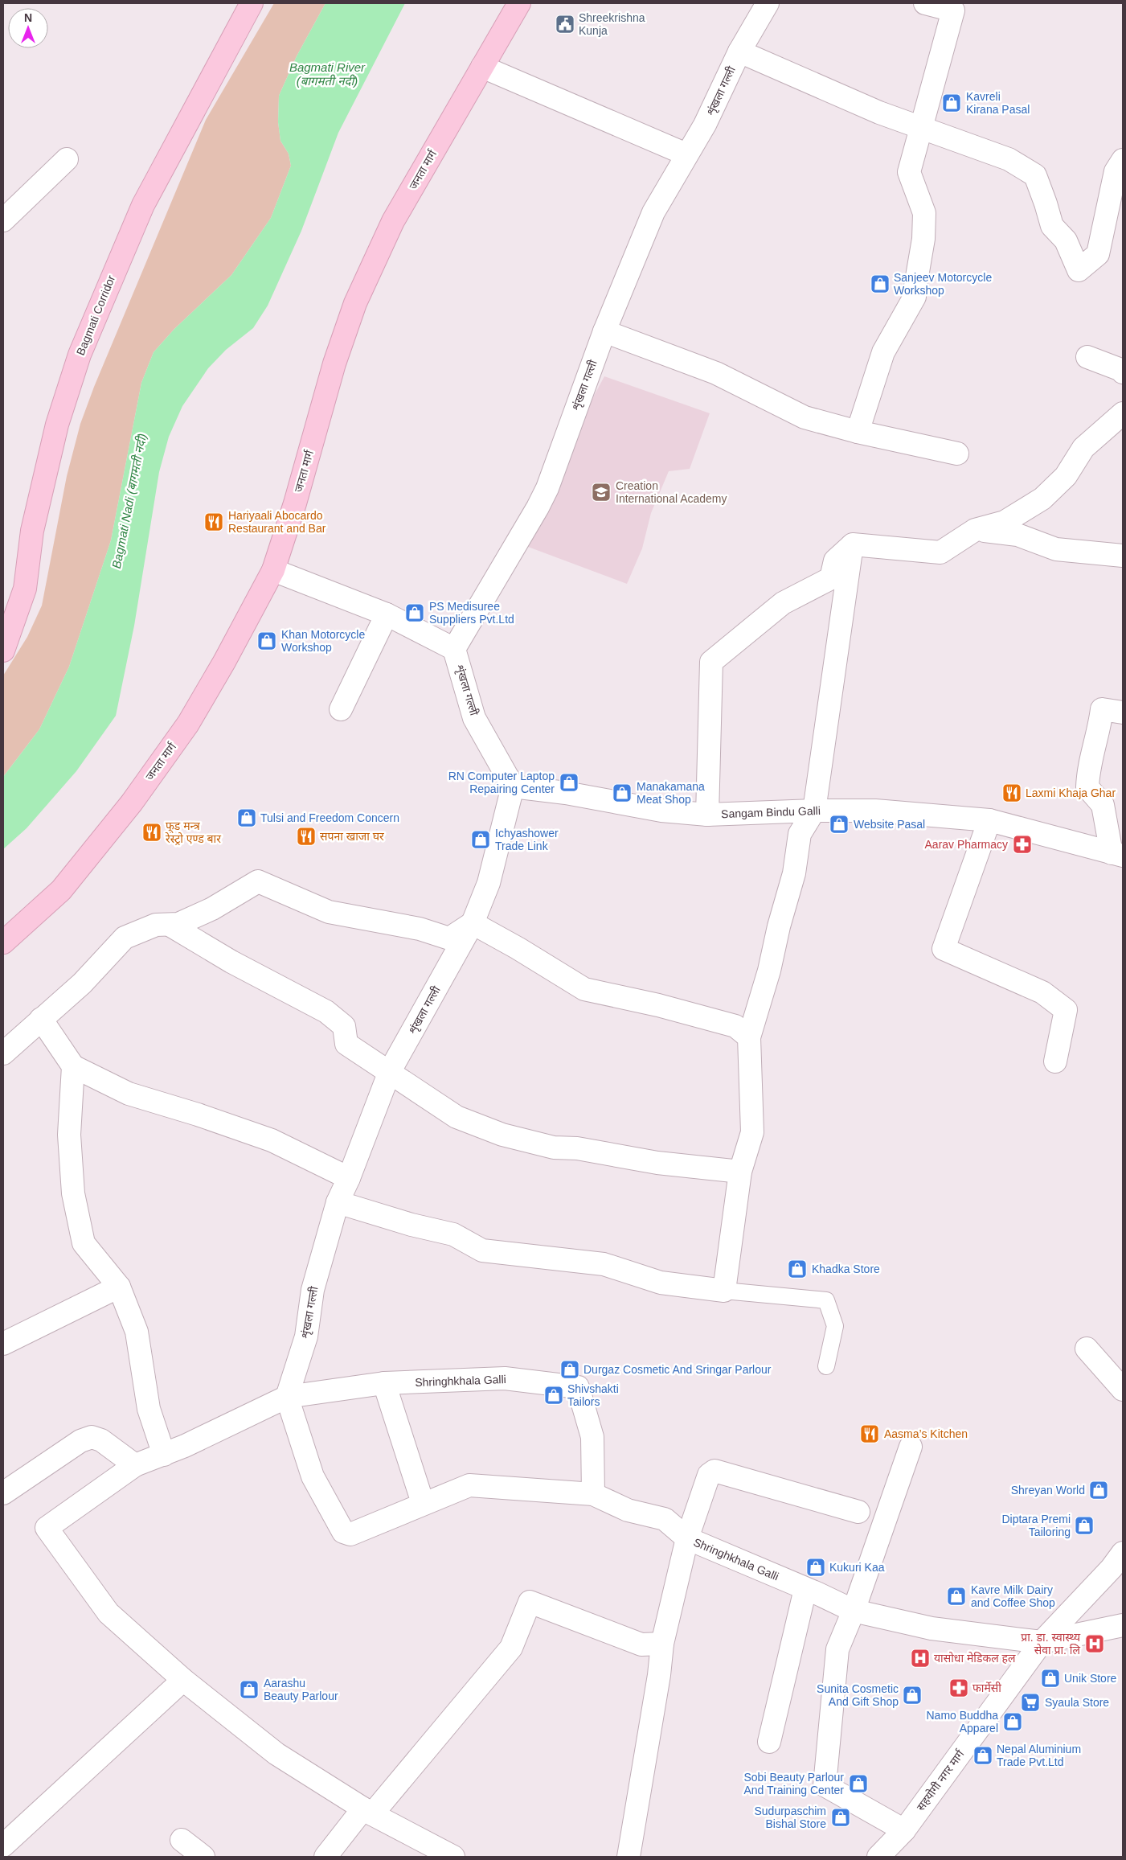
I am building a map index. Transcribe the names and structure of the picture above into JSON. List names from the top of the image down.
{
  "streets": {
    "main road": ["जनता मार्ग", "Bagmati Corridor"],
    "street": [
      "शृंखला गल्ली",
      "Sangam Bindu Galli",
      "Shringhkhala Galli",
      "सहयोगी नगर मार्ग"
    ]
  },
  "crossings": [
    ["शृंखला गल्ली", "Sangam Bindu Galli"],
    ["शृंखला गल्ली", "Shringhkhala Galli"],
    ["Shringhkhala Galli", "सहयोगी नगर मार्ग"]
  ],
  "water": ["Bagmati River (बागमती नदी)", "Bagmati Nadi (बागमती नदी)"],
  "places": {
    "public building": ["Shreekrishna Kunja"],
    "shop": [
      "Kavreli Kirana Pasal",
      "Sanjeev Motorcycle Workshop",
      "PS Medisuree Suppliers Pvt.Ltd",
      "Khan Motorcycle Workshop",
      "RN Computer Laptop Repairing Center",
      "Manakamana Meat Shop",
      "Tulsi and Freedom Concern",
      "Website Pasal",
      "Ichyashower Trade Link",
      "Khadka Store",
      "Durgaz Cosmetic And Sringar Parlour",
      "Shivshakti Tailors",
      "Shreyan World",
      "Diptara Premi Tailoring",
      "Kukuri Kaa",
      "Kavre Milk Dairy and Coffee Shop",
      "Unik Store",
      "Aarashu Beauty Parlour",
      "Sunita Cosmetic And Gift Shop",
      "Namo Buddha Apparel",
      "Nepal Aluminium Trade Pvt.Ltd",
      "Sobi Beauty Parlour And Training Center",
      "Sudurpaschim Bishal Store"
    ],
    "school or university": ["Creation International Academy"],
    "restaurant": [
      "Hariyaali Abocardo Restaurant and Bar",
      "Laxmi Khaja Ghar",
      "फूड मन्त्र रेस्ट्रो एण्ड बार",
      "सपना खाजा घर",
      "Aasma’s Kitchen"
    ],
    "pharmacy": ["Aarav Pharmacy", "फार्मेसी"],
    "hospital": ["प्रा. डा. स्वास्थ्य सेवा प्रा. लि", "यासोधा मेडिकल हल"],
    "supermarket": ["Syaula Store"]
  },
  "north": "top"
}
